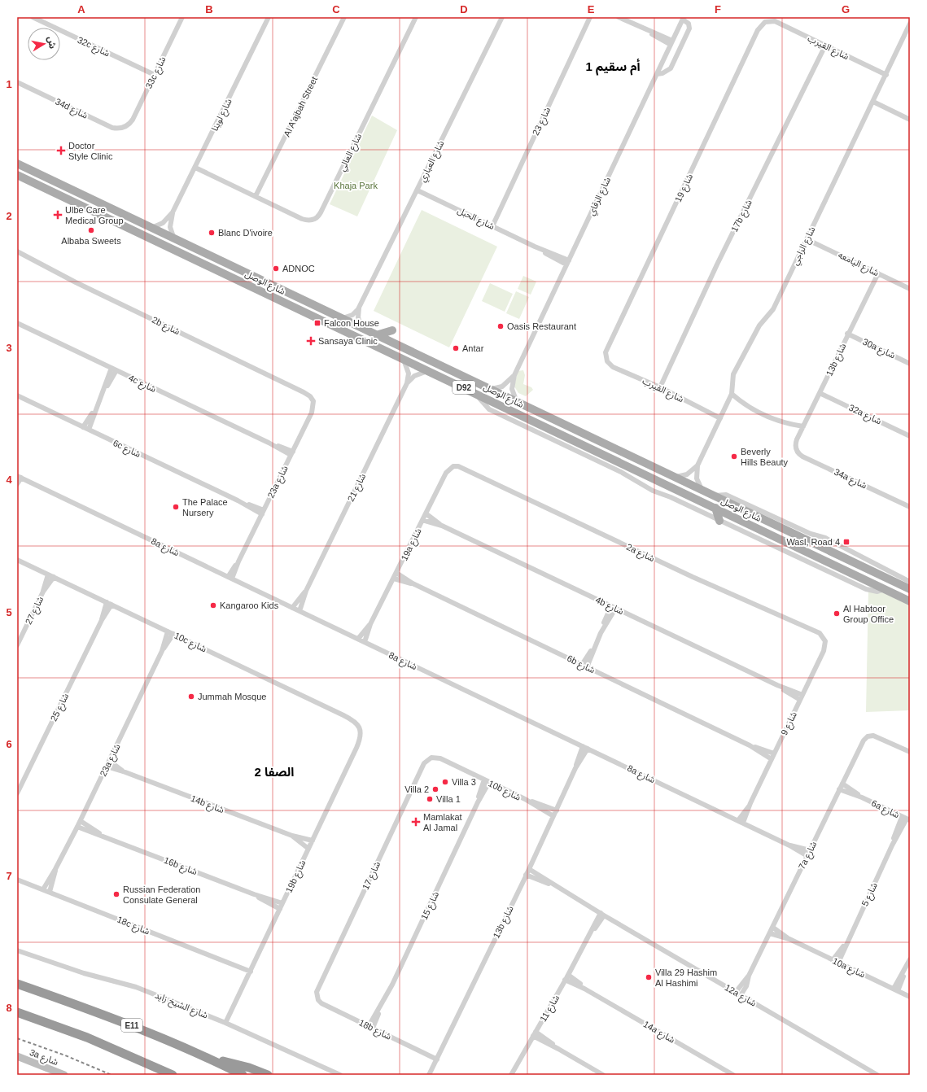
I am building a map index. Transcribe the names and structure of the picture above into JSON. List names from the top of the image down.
{
  "streets": {
    "highway": ["E11"],
    "main road": ["شارع الوصل", "D92"],
    "street": [
      "32c شارع",
      "شارع القيرب",
      "33c شارع",
      "Al A’ajbah Street",
      "34d شارع",
      "شارع لوينا",
      "شارع 23",
      "شارع العالي",
      "شارع العباري",
      "شارع 19",
      "شارع الرقاي",
      "17b شارع",
      "شارع الحبل",
      "شارع الراجي",
      "شارع اليامعه",
      "2b شارع",
      "30a شارع",
      "13b شارع",
      "4c شارع",
      "32a شارع",
      "6c شارع",
      "34a شارع",
      "23a شارع",
      "شارع 21",
      "19a شارع",
      "8a شارع",
      "2a شارع",
      "4b شارع",
      "شارع 27",
      "10c شارع",
      "6b شارع",
      "شارع 25",
      "شارع 9",
      "10b شارع",
      "14b شارع",
      "6a شارع",
      "7a شارع",
      "16b شارع",
      "شارع 17",
      "19b شارع",
      "شارع 5",
      "شارع 15",
      "18c شارع",
      "10a شارع",
      "12a شارع",
      "شارع الشيخ زايد",
      "شارع 11",
      "18b شارع",
      "14a شارع",
      "3a شارع"
    ]
  },
  "crossings": [
    ["32c شارع", "33c شارع"],
    ["شارع القيرب", "شارع 19"],
    ["شارع القيرب", "17b شارع"],
    ["شارع القيرب", "شارع الراجي"],
    ["33c شارع", "34d شارع"],
    ["Al A’ajbah Street", "شارع العالي"],
    ["شارع لوينا", "شارع العالي"],
    ["شارع لوينا", "شارع الوصل"],
    ["شارع 23", "شارع الحبل"],
    ["شارع العباري", "شارع الحبل"],
    ["شارع العباري", "شارع الوصل"],
    ["شارع الرقاي", "شارع الحبل"],
    ["شارع الرقاي", "شارع الوصل"],
    ["شارع الراجي", "شارع اليامعه"],
    ["شارع الراجي", "شارع الوصل"],
    ["شارع اليامعه", "13b شارع"],
    ["شارع الوصل", "شارع 21"],
    ["2b شارع", "23a شارع"],
    ["30a شارع", "13b شارع"],
    ["13b شارع", "32a شارع"],
    ["13b شارع", "34a شارع"],
    ["13b شارع", "8a شارع"],
    ["13b شارع", "10b شارع"],
    ["13b شارع", "12a شارع"],
    ["13b شارع", "18b شارع"],
    ["4c شارع", "23a شارع"],
    ["6c شارع", "23a شارع"],
    ["23a شارع", "8a شارع"],
    ["23a شارع", "10c شارع"],
    ["23a شارع", "14b شارع"],
    ["23a شارع", "16b شارع"],
    ["23a شارع", "18c شارع"],
    ["شارع 21", "8a شارع"],
    ["19a شارع", "8a شارع"],
    ["19a شارع", "2a شارع"],
    ["19a شارع", "4b شارع"],
    ["19a شارع", "6b شارع"],
    ["8a شارع", "شارع 9"],
    ["8a شارع", "7a شارع"],
    ["2a شارع", "شارع 9"],
    ["4b شارع", "شارع 9"],
    ["شارع 27", "10c شارع"],
    ["10c شارع", "شارع 25"],
    ["10c شارع", "19b شارع"],
    ["6b شارع", "شارع 9"],
    ["10b شارع", "شارع 17"],
    ["10b شارع", "شارع 15"],
    ["14b شارع", "19b شارع"],
    ["6a شارع", "7a شارع"],
    ["6a شارع", "شارع 5"],
    ["7a شارع", "10a شارع"],
    ["7a شارع", "12a شارع"],
    ["16b شارع", "19b شارع"],
    ["شارع 17", "18b شارع"],
    ["19b شارع", "18c شارع"],
    ["19b شارع", "شارع الشيخ زايد"],
    ["شارع 5", "10a شارع"],
    ["شارع 15", "18b شارع"],
    ["12a شارع", "شارع 11"],
    ["شارع 11", "14a شارع"]
  ],
  "districts": ["أم سقيم 1", "الصفا 2"],
  "parks": ["Khaja Park"],
  "places": {
    "health": [
      "Doctor Style Clinic",
      "Ulbe Care Medical Group",
      "Sansaya Clinic",
      "Mamlakat Al Jamal"
    ],
    "other": [
      "Albaba Sweets",
      "Blanc D'ivoire",
      "ADNOC",
      "Oasis Restaurant",
      "Antar",
      "Beverly Hills Beauty",
      "The Palace Nursery",
      "Kangaroo Kids",
      "Al Habtoor Group Office",
      "Jummah Mosque",
      "Villa 3",
      "Villa 2",
      "Villa 1",
      "Russian Federation Consulate General",
      "Villa 29 Hashim Al Hashimi"
    ],
    "transit": ["Falcon House", "Wasl, Road 4"]
  },
  "north": "right",
  "grid": {
    "columns": [
      "A",
      "B",
      "C",
      "D",
      "E",
      "F",
      "G"
    ],
    "rows": [
      "1",
      "2",
      "3",
      "4",
      "5",
      "6",
      "7",
      "8"
    ]
  }
}
